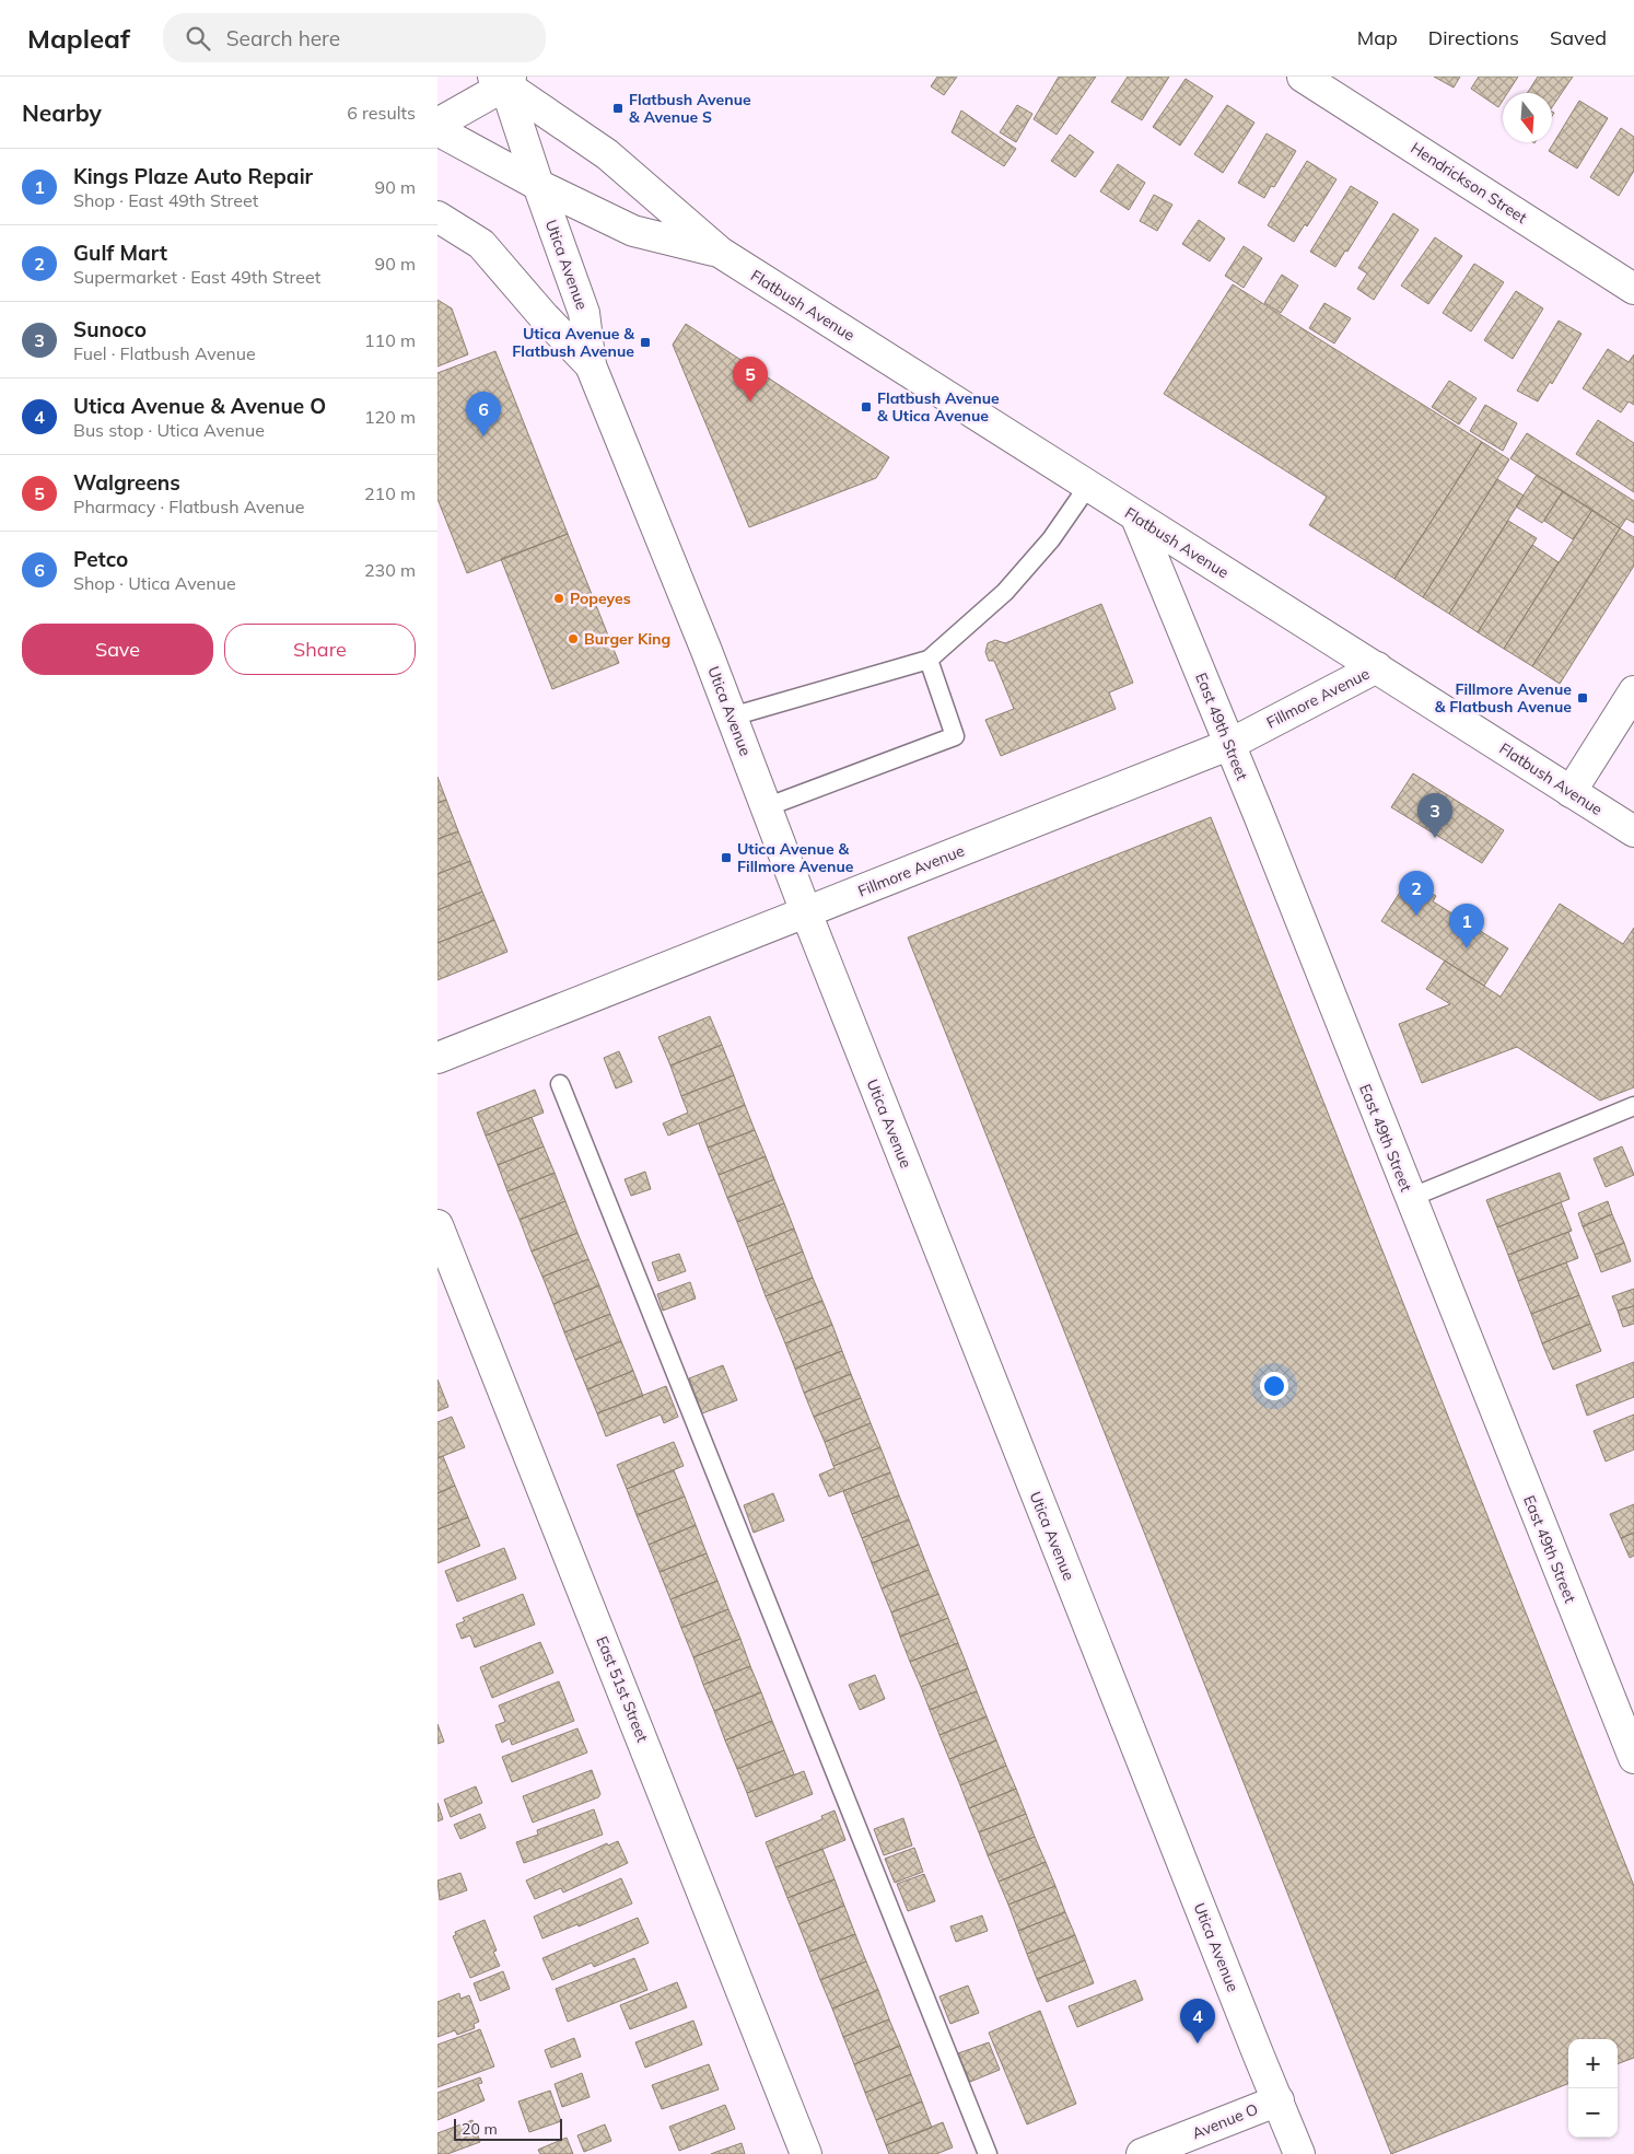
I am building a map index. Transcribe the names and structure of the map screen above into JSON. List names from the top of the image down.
{
  "streets": {
    "main road": [
      "Hendrickson Street",
      "Utica Avenue",
      "Flatbush Avenue",
      "Fillmore Avenue",
      "East 49th Street",
      "East 51st Street",
      "Avenue O"
    ]
  },
  "crossings": [
    ["Utica Avenue", "Flatbush Avenue"],
    ["Utica Avenue", "Fillmore Avenue"],
    ["Utica Avenue", "Avenue O"],
    ["Flatbush Avenue", "Fillmore Avenue"],
    ["Flatbush Avenue", "East 49th Street"],
    ["Fillmore Avenue", "East 49th Street"]
  ],
  "places": {
    "transit": [
      "Flatbush Avenue & Avenue S",
      "Utica Avenue & Flatbush Avenue",
      "Flatbush Avenue & Utica Avenue",
      "Fillmore Avenue & Flatbush Avenue",
      "Utica Avenue & Fillmore Avenue"
    ],
    "other": ["Popeyes", "Burger King"]
  },
  "scale_bar": "20 m",
  "north": "bottom",
  "page": {
    "header": "Mapleaf",
    "search": "Search here",
    "nav": ["Map", "Directions", "Saved"],
    "heading": ["Nearby", "6 results"],
    "list": [
      {
        "mark": "1",
        "name": "Kings Plaze Auto Repair",
        "note": "Shop · East 49th Street",
        "value": "90 m"
      },
      {
        "mark": "2",
        "name": "Gulf Mart",
        "note": "Supermarket · East 49th Street",
        "value": "90 m"
      },
      {
        "mark": "3",
        "name": "Sunoco",
        "note": "Fuel · Flatbush Avenue",
        "value": "110 m"
      },
      {
        "mark": "4",
        "name": "Utica Avenue & Avenue O",
        "note": "Bus stop · Utica Avenue",
        "value": "120 m"
      },
      {
        "mark": "5",
        "name": "Walgreens",
        "note": "Pharmacy · Flatbush Avenue",
        "value": "210 m"
      },
      {
        "mark": "6",
        "name": "Petco",
        "note": "Shop · Utica Avenue",
        "value": "230 m"
      }
    ],
    "pins": [
      "5",
      "6",
      "3",
      "2",
      "1",
      "4"
    ],
    "buttons": ["Save", "Share"],
    "map_buttons": ["+", "−"],
    "scale": "20 m"
  }
}
